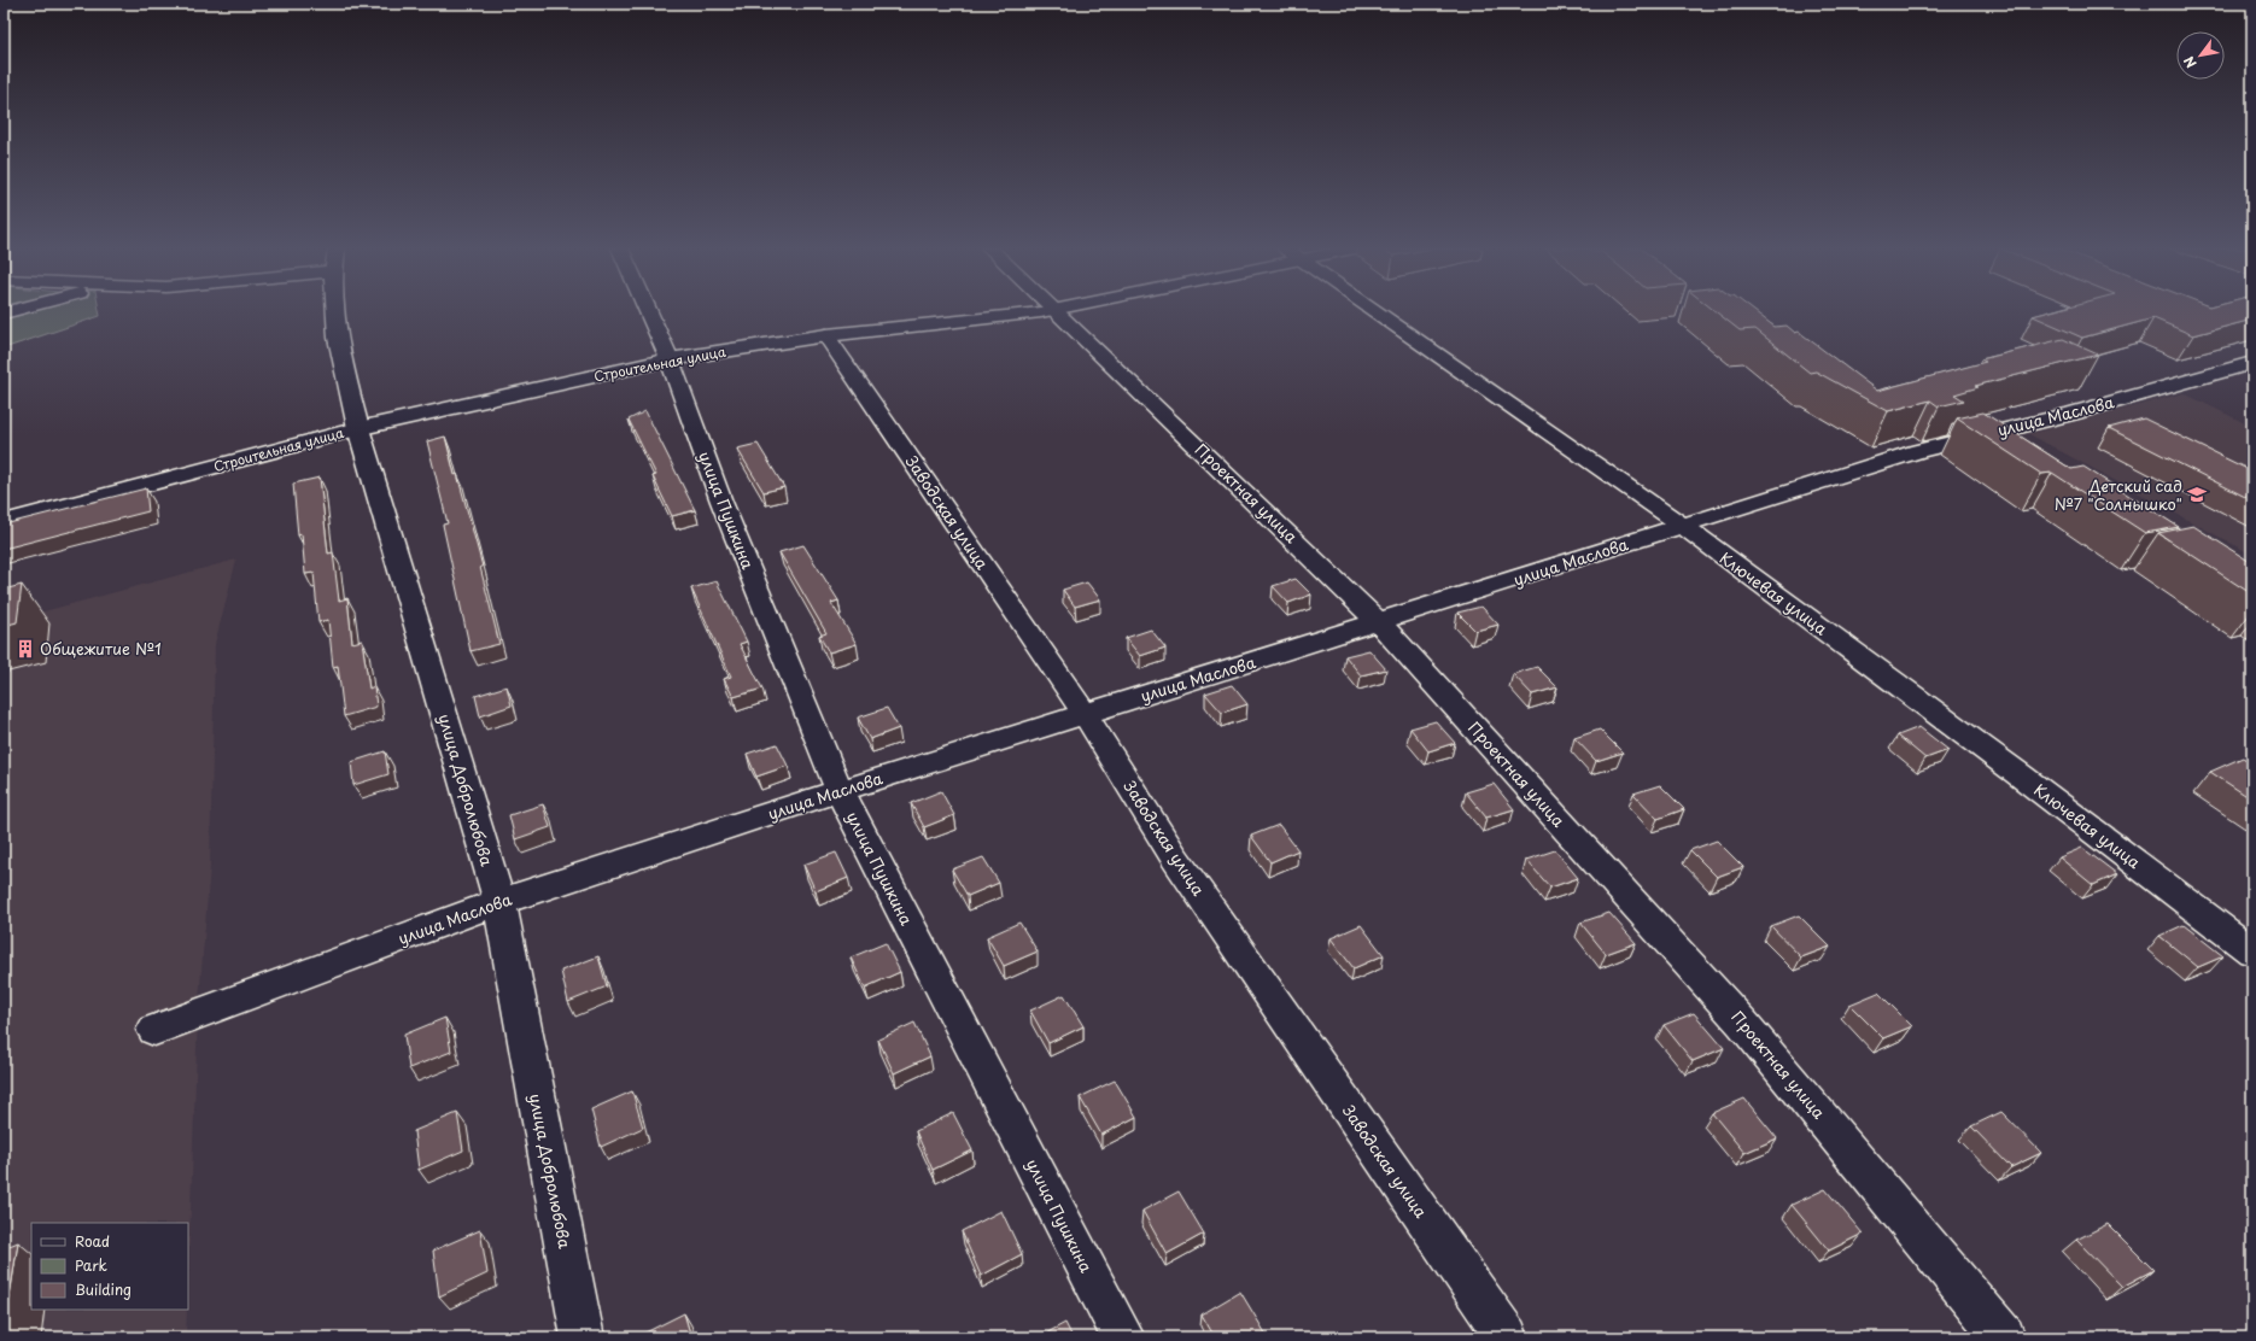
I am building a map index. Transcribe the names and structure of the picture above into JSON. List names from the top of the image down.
{
  "streets": {
    "street": [
      "Строительная улица",
      "улица Маслова",
      "Проектная улица",
      "улица Пушкина",
      "Заводская улица",
      "Ключевая улица",
      "улица Добролюбова"
    ]
  },
  "crossings": [
    ["Строительная улица", "улица Пушкина"],
    ["Строительная улица", "Заводская улица"],
    ["Строительная улица", "улица Добролюбова"],
    ["улица Маслова", "Проектная улица"],
    ["улица Маслова", "улица Пушкина"],
    ["улица Маслова", "Заводская улица"],
    ["улица Маслова", "Ключевая улица"],
    ["улица Маслова", "улица Добролюбова"]
  ],
  "places": {
    "school or university": ["Детский сад №7 \"Солнышко\""],
    "building": ["Общежитие №1"]
  },
  "legend": ["Road", "Park", "Building"],
  "north": "bottom left"
}
